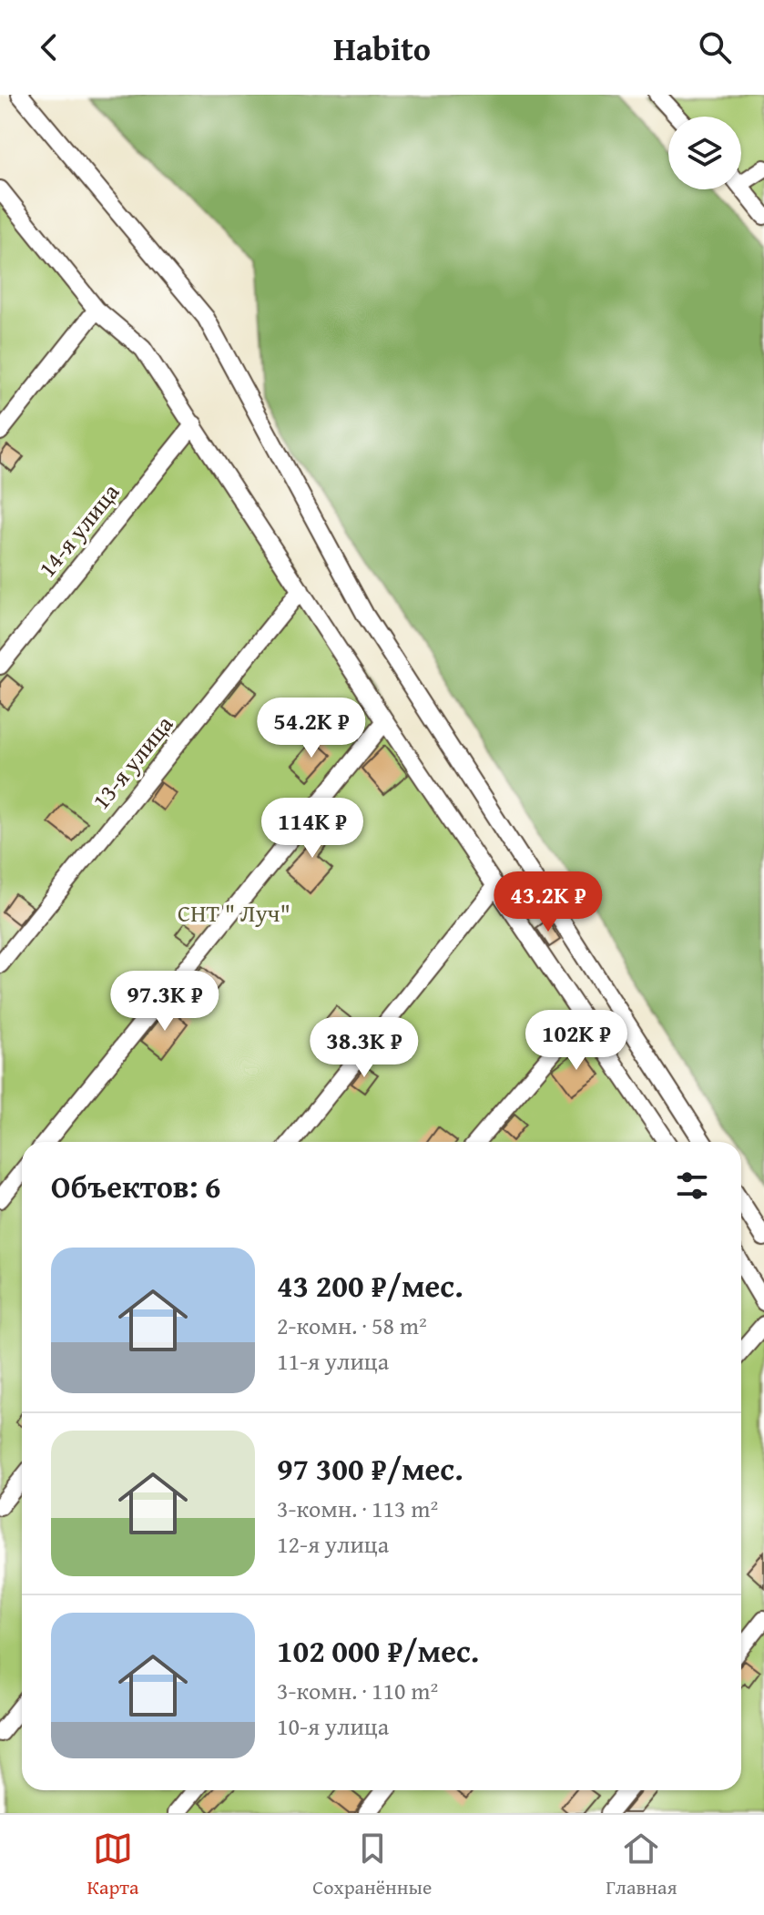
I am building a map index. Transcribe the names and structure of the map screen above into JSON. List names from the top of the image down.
{
  "streets": {
    "street": ["14-я улица", "13-я улица"]
  },
  "parks": ["СНТ \" Луч\""],
  "page": {
    "header": "Habito",
    "price": [
      "54.2K ₽",
      "114K ₽",
      "43.2K ₽",
      "97.3K ₽",
      "102K ₽",
      "38.3K ₽"
    ],
    "heading": "Объектов: 6",
    "list": [
      {
        "name": "43 200 ₽/мес.",
        "note": "2-комн. · 58 m² · 11-я улица"
      },
      {
        "name": "97 300 ₽/мес.",
        "note": "3-комн. · 113 m² · 12-я улица"
      },
      {
        "name": "102 000 ₽/мес.",
        "note": "3-комн. · 110 m² · 10-я улица"
      }
    ],
    "tabs": ["Карта", "Сохранённые", "Главная"]
  }
}
